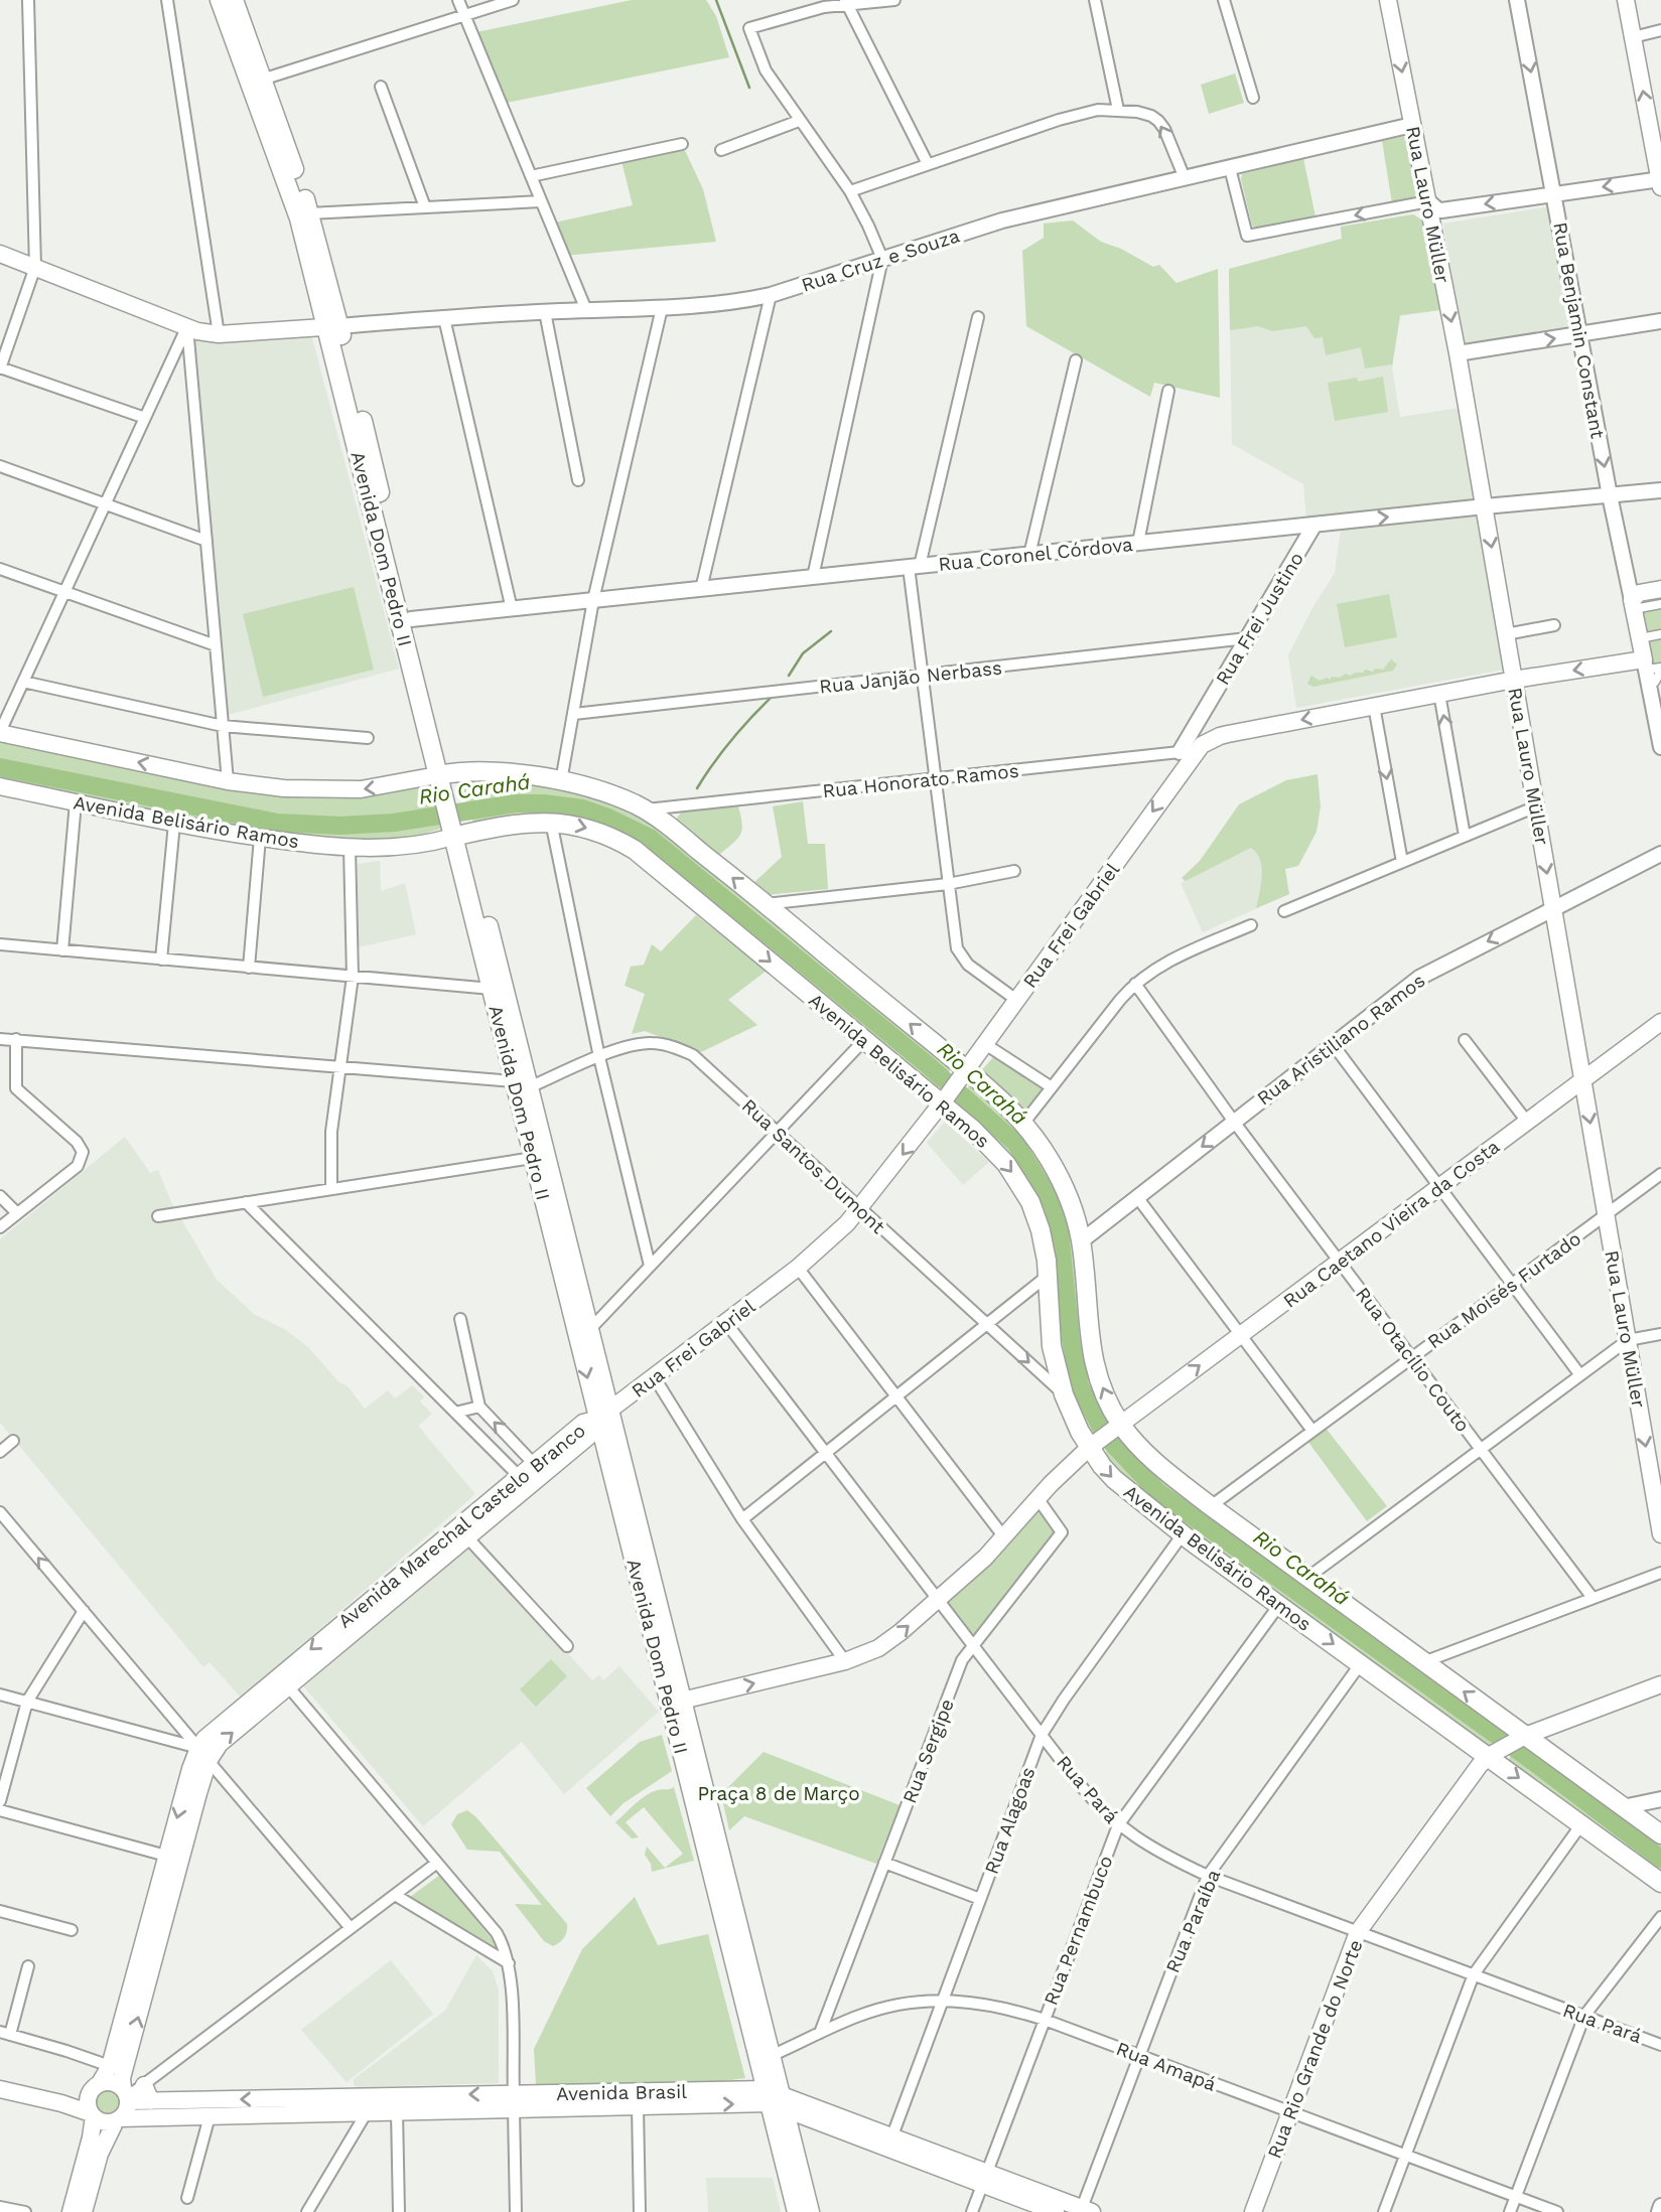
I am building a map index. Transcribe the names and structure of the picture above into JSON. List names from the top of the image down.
{
  "streets": {
    "main road": [
      "Rua Lauro Müller",
      "Rua Benjamin Constant",
      "Avenida Dom Pedro II",
      "Avenida Belisário Ramos",
      "Rua Frei Gabriel",
      "Rua Caetano Vieira da Costa",
      "Avenida Marechal Castelo Branco",
      "Rua Rio Grande do Norte",
      "Avenida Brasil"
    ],
    "street": [
      "Rua Cruz e Souza",
      "Rua Coronel Córdova",
      "Rua Frei Justino",
      "Rua Janjão Nerbass",
      "Rua Honorato Ramos",
      "Rua Aristiliano Ramos",
      "Rua Santos Dumont",
      "Rua Moisés Furtado",
      "Rua Otacílio Couto",
      "Rua Sergipe",
      "Rua Pará",
      "Rua Alagoas",
      "Rua Paraíba",
      "Rua Pernambuco",
      "Rua Amapá"
    ]
  },
  "crossings": [
    ["Rua Lauro Müller", "Rua Cruz e Souza"],
    ["Rua Lauro Müller", "Rua Coronel Córdova"],
    ["Rua Lauro Müller", "Rua Frei Gabriel"],
    ["Rua Lauro Müller", "Rua Aristiliano Ramos"],
    ["Rua Lauro Müller", "Rua Caetano Vieira da Costa"],
    ["Rua Lauro Müller", "Rua Moisés Furtado"],
    ["Rua Cruz e Souza", "Avenida Dom Pedro II"],
    ["Rua Benjamin Constant", "Rua Coronel Córdova"],
    ["Rua Benjamin Constant", "Rua Frei Gabriel"],
    ["Avenida Dom Pedro II", "Rua Coronel Córdova"],
    ["Avenida Dom Pedro II", "Avenida Belisário Ramos"],
    ["Avenida Dom Pedro II", "Rua Frei Gabriel"],
    ["Avenida Dom Pedro II", "Rua Santos Dumont"],
    ["Avenida Dom Pedro II", "Rua Caetano Vieira da Costa"],
    ["Avenida Dom Pedro II", "Avenida Marechal Castelo Branco"],
    ["Avenida Dom Pedro II", "Rua Amapá"],
    ["Avenida Dom Pedro II", "Avenida Brasil"],
    ["Rua Coronel Córdova", "Rua Frei Justino"],
    ["Rua Frei Justino", "Rua Janjão Nerbass"],
    ["Rua Frei Justino", "Rua Honorato Ramos"],
    ["Rua Frei Justino", "Rua Frei Gabriel"],
    ["Rua Honorato Ramos", "Avenida Belisário Ramos"],
    ["Rua Honorato Ramos", "Rua Frei Gabriel"],
    ["Avenida Belisário Ramos", "Rua Frei Gabriel"],
    ["Avenida Belisário Ramos", "Rua Aristiliano Ramos"],
    ["Avenida Belisário Ramos", "Rua Santos Dumont"],
    ["Avenida Belisário Ramos", "Rua Caetano Vieira da Costa"],
    ["Avenida Belisário Ramos", "Rua Moisés Furtado"],
    ["Avenida Belisário Ramos", "Rua Alagoas"],
    ["Avenida Belisário Ramos", "Rua Paraíba"],
    ["Avenida Belisário Ramos", "Rua Pernambuco"],
    ["Avenida Belisário Ramos", "Rua Rio Grande do Norte"],
    ["Rua Frei Gabriel", "Rua Santos Dumont"],
    ["Rua Frei Gabriel", "Avenida Marechal Castelo Branco"],
    ["Rua Frei Gabriel", "Rua Pará"],
    ["Rua Aristiliano Ramos", "Rua Otacílio Couto"],
    ["Rua Caetano Vieira da Costa", "Rua Otacílio Couto"],
    ["Rua Caetano Vieira da Costa", "Rua Sergipe"],
    ["Rua Caetano Vieira da Costa", "Rua Pará"],
    ["Rua Moisés Furtado", "Rua Otacílio Couto"],
    ["Avenida Marechal Castelo Branco", "Avenida Brasil"],
    ["Rua Sergipe", "Rua Pará"],
    ["Rua Sergipe", "Rua Amapá"],
    ["Rua Pará", "Rua Alagoas"],
    ["Rua Pará", "Rua Paraíba"],
    ["Rua Pará", "Rua Pernambuco"],
    ["Rua Pará", "Rua Rio Grande do Norte"],
    ["Rua Alagoas", "Rua Amapá"],
    ["Rua Alagoas", "Avenida Brasil"],
    ["Rua Paraíba", "Rua Amapá"],
    ["Rua Paraíba", "Avenida Brasil"],
    ["Rua Pernambuco", "Rua Amapá"],
    ["Rua Pernambuco", "Avenida Brasil"],
    ["Rua Rio Grande do Norte", "Rua Amapá"]
  ],
  "one_way": [
    "Rua Lauro Müller",
    "Rua Benjamin Constant",
    "Rua Frei Gabriel",
    "Rua Caetano Vieira da Costa"
  ],
  "water": ["Rio Carahá"],
  "parks": ["Praça 8 de Março"]
}
